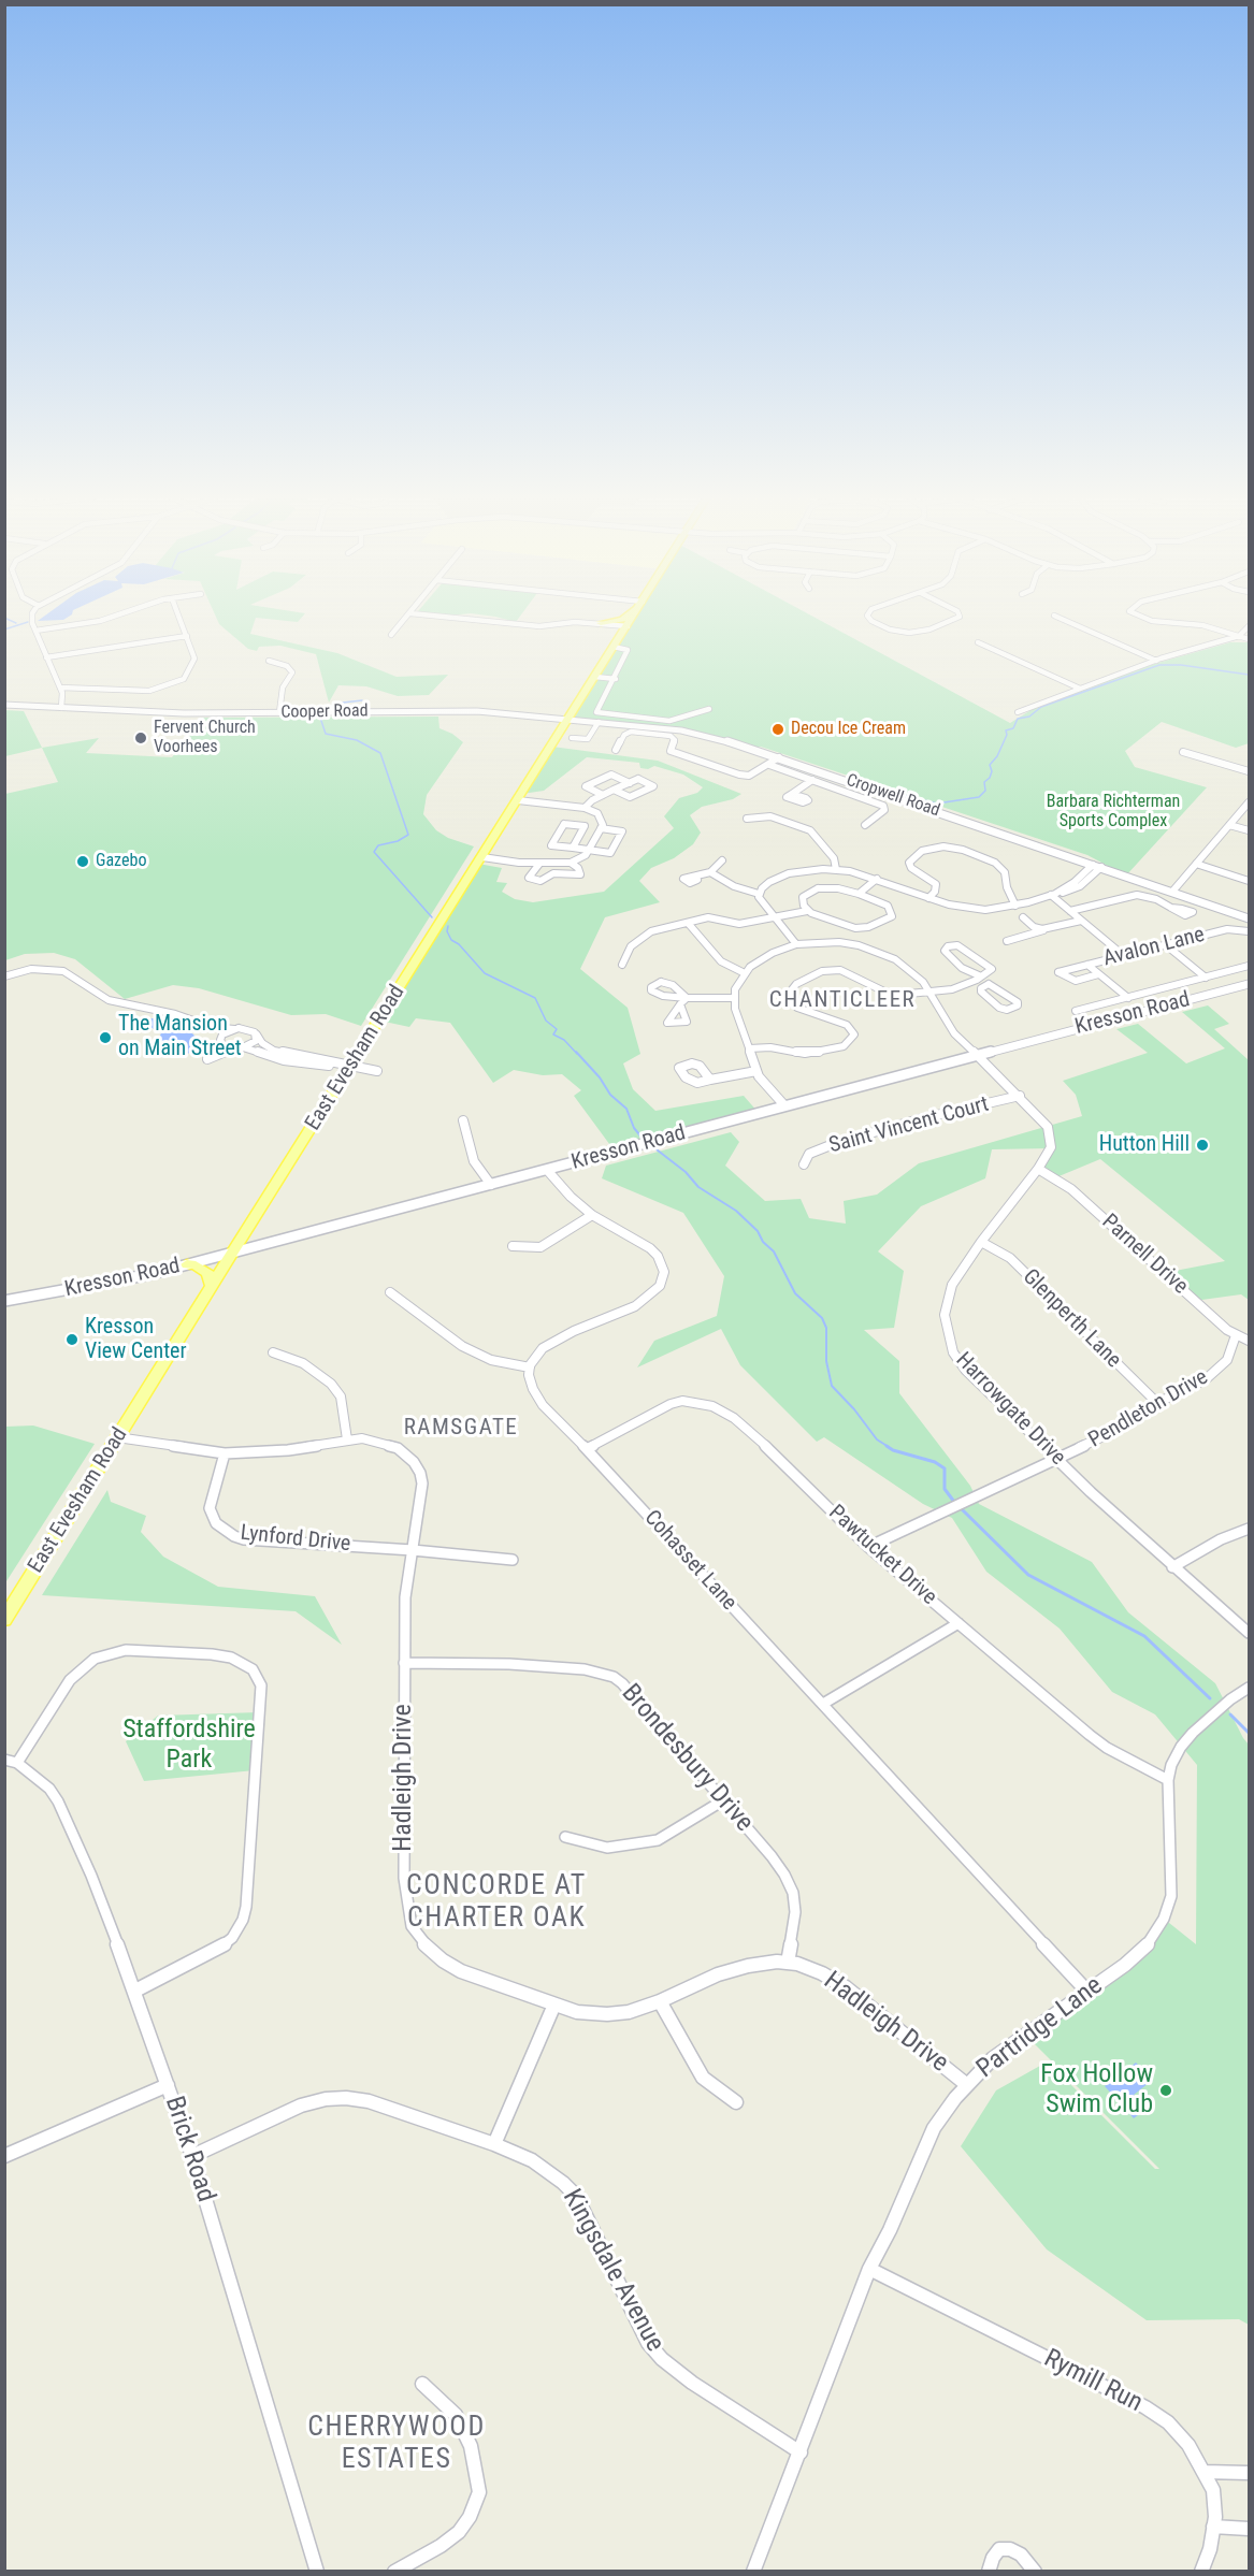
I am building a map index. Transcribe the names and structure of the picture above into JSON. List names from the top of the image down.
{
  "streets": {
    "main road": ["East Evesham Road"],
    "street": [
      "Cooper Road",
      "Cropwell Road",
      "Avalon Lane",
      "Kresson Road",
      "Saint Vincent Court",
      "Parnell Drive",
      "Glenperth Lane",
      "Harrowgate Drive",
      "Pendleton Drive",
      "Lynford Drive",
      "Pawtucket Drive",
      "Cohasset Lane",
      "Brondesbury Drive",
      "Hadleigh Drive",
      "Partridge Lane",
      "Brick Road",
      "Kingsdale Avenue",
      "Rymill Run"
    ]
  },
  "crossings": [
    ["Cooper Road", "Cropwell Road"],
    ["Cropwell Road", "East Evesham Road"],
    ["Kresson Road", "East Evesham Road"],
    ["Kresson Road", "Harrowgate Drive"],
    ["East Evesham Road", "Hadleigh Drive"],
    ["Saint Vincent Court", "Harrowgate Drive"],
    ["Parnell Drive", "Harrowgate Drive"],
    ["Parnell Drive", "Pendleton Drive"],
    ["Glenperth Lane", "Harrowgate Drive"],
    ["Glenperth Lane", "Pendleton Drive"],
    ["Harrowgate Drive", "Pendleton Drive"],
    ["Pendleton Drive", "Pawtucket Drive"],
    ["Lynford Drive", "Hadleigh Drive"],
    ["Pawtucket Drive", "Cohasset Lane"],
    ["Pawtucket Drive", "Partridge Lane"],
    ["Cohasset Lane", "Partridge Lane"],
    ["Brondesbury Drive", "Hadleigh Drive"],
    ["Hadleigh Drive", "Partridge Lane"],
    ["Partridge Lane", "Kingsdale Avenue"],
    ["Partridge Lane", "Rymill Run"],
    ["Brick Road", "Kingsdale Avenue"]
  ],
  "districts": [
    "CHANTICLEER",
    "RAMSGATE",
    "CONCORDE AT CHARTER OAK",
    "CHERRYWOOD ESTATES"
  ],
  "parks": ["Barbara Richterman Sports Complex", "Staffordshire Park"],
  "places": [
    "Decou Ice Cream",
    "Fervent Church Voorhees",
    "Gazebo",
    "The Mansion on Main Street",
    "Hutton Hill",
    "Kresson View Center",
    "Fox Hollow Swim Club"
  ]
}
